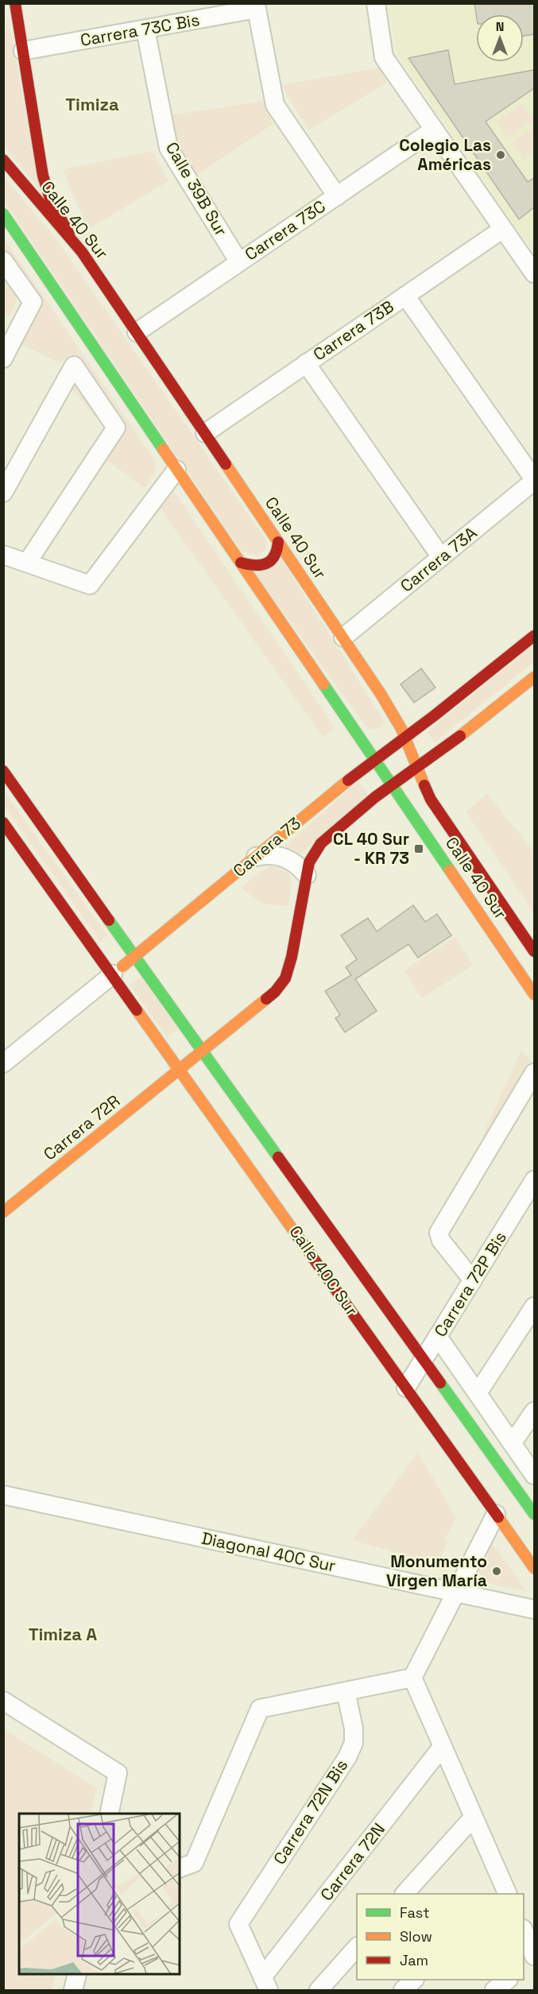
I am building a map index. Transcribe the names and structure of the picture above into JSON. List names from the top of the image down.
{
  "streets": {
    "street": [
      "Carrera 73C Bis",
      "Calle 39B Sur",
      "Calle 40 Sur",
      "Carrera 73C",
      "Carrera 73B",
      "Carrera 73A",
      "Carrera 73",
      "Carrera 72R",
      "Calle 40C Sur",
      "Carrera 72P Bis",
      "Diagonal 40C Sur",
      "Carrera 72N Bis",
      "Carrera 72N"
    ]
  },
  "crossings": [
    ["Carrera 73C Bis", "Calle 39B Sur"],
    ["Carrera 73C Bis", "Carrera 73C"],
    ["Calle 39B Sur", "Carrera 73C"],
    ["Calle 40 Sur", "Carrera 73C"],
    ["Calle 40 Sur", "Carrera 73B"],
    ["Calle 40 Sur", "Carrera 73A"],
    ["Calle 40 Sur", "Carrera 73"],
    ["Carrera 73", "Carrera 72R"],
    ["Carrera 73", "Calle 40C Sur"],
    ["Carrera 72R", "Calle 40C Sur"],
    ["Calle 40C Sur", "Carrera 72P Bis"],
    ["Carrera 72N Bis", "Carrera 72N"]
  ],
  "districts": ["Timiza", "Timiza A"],
  "places": {
    "other": ["Colegio Las Américas", "Monumento Virgen María"],
    "transit": ["CL 40 Sur - KR 73"]
  },
  "legend": ["Fast", "Slow", "Jam"],
  "north": "top"
}
